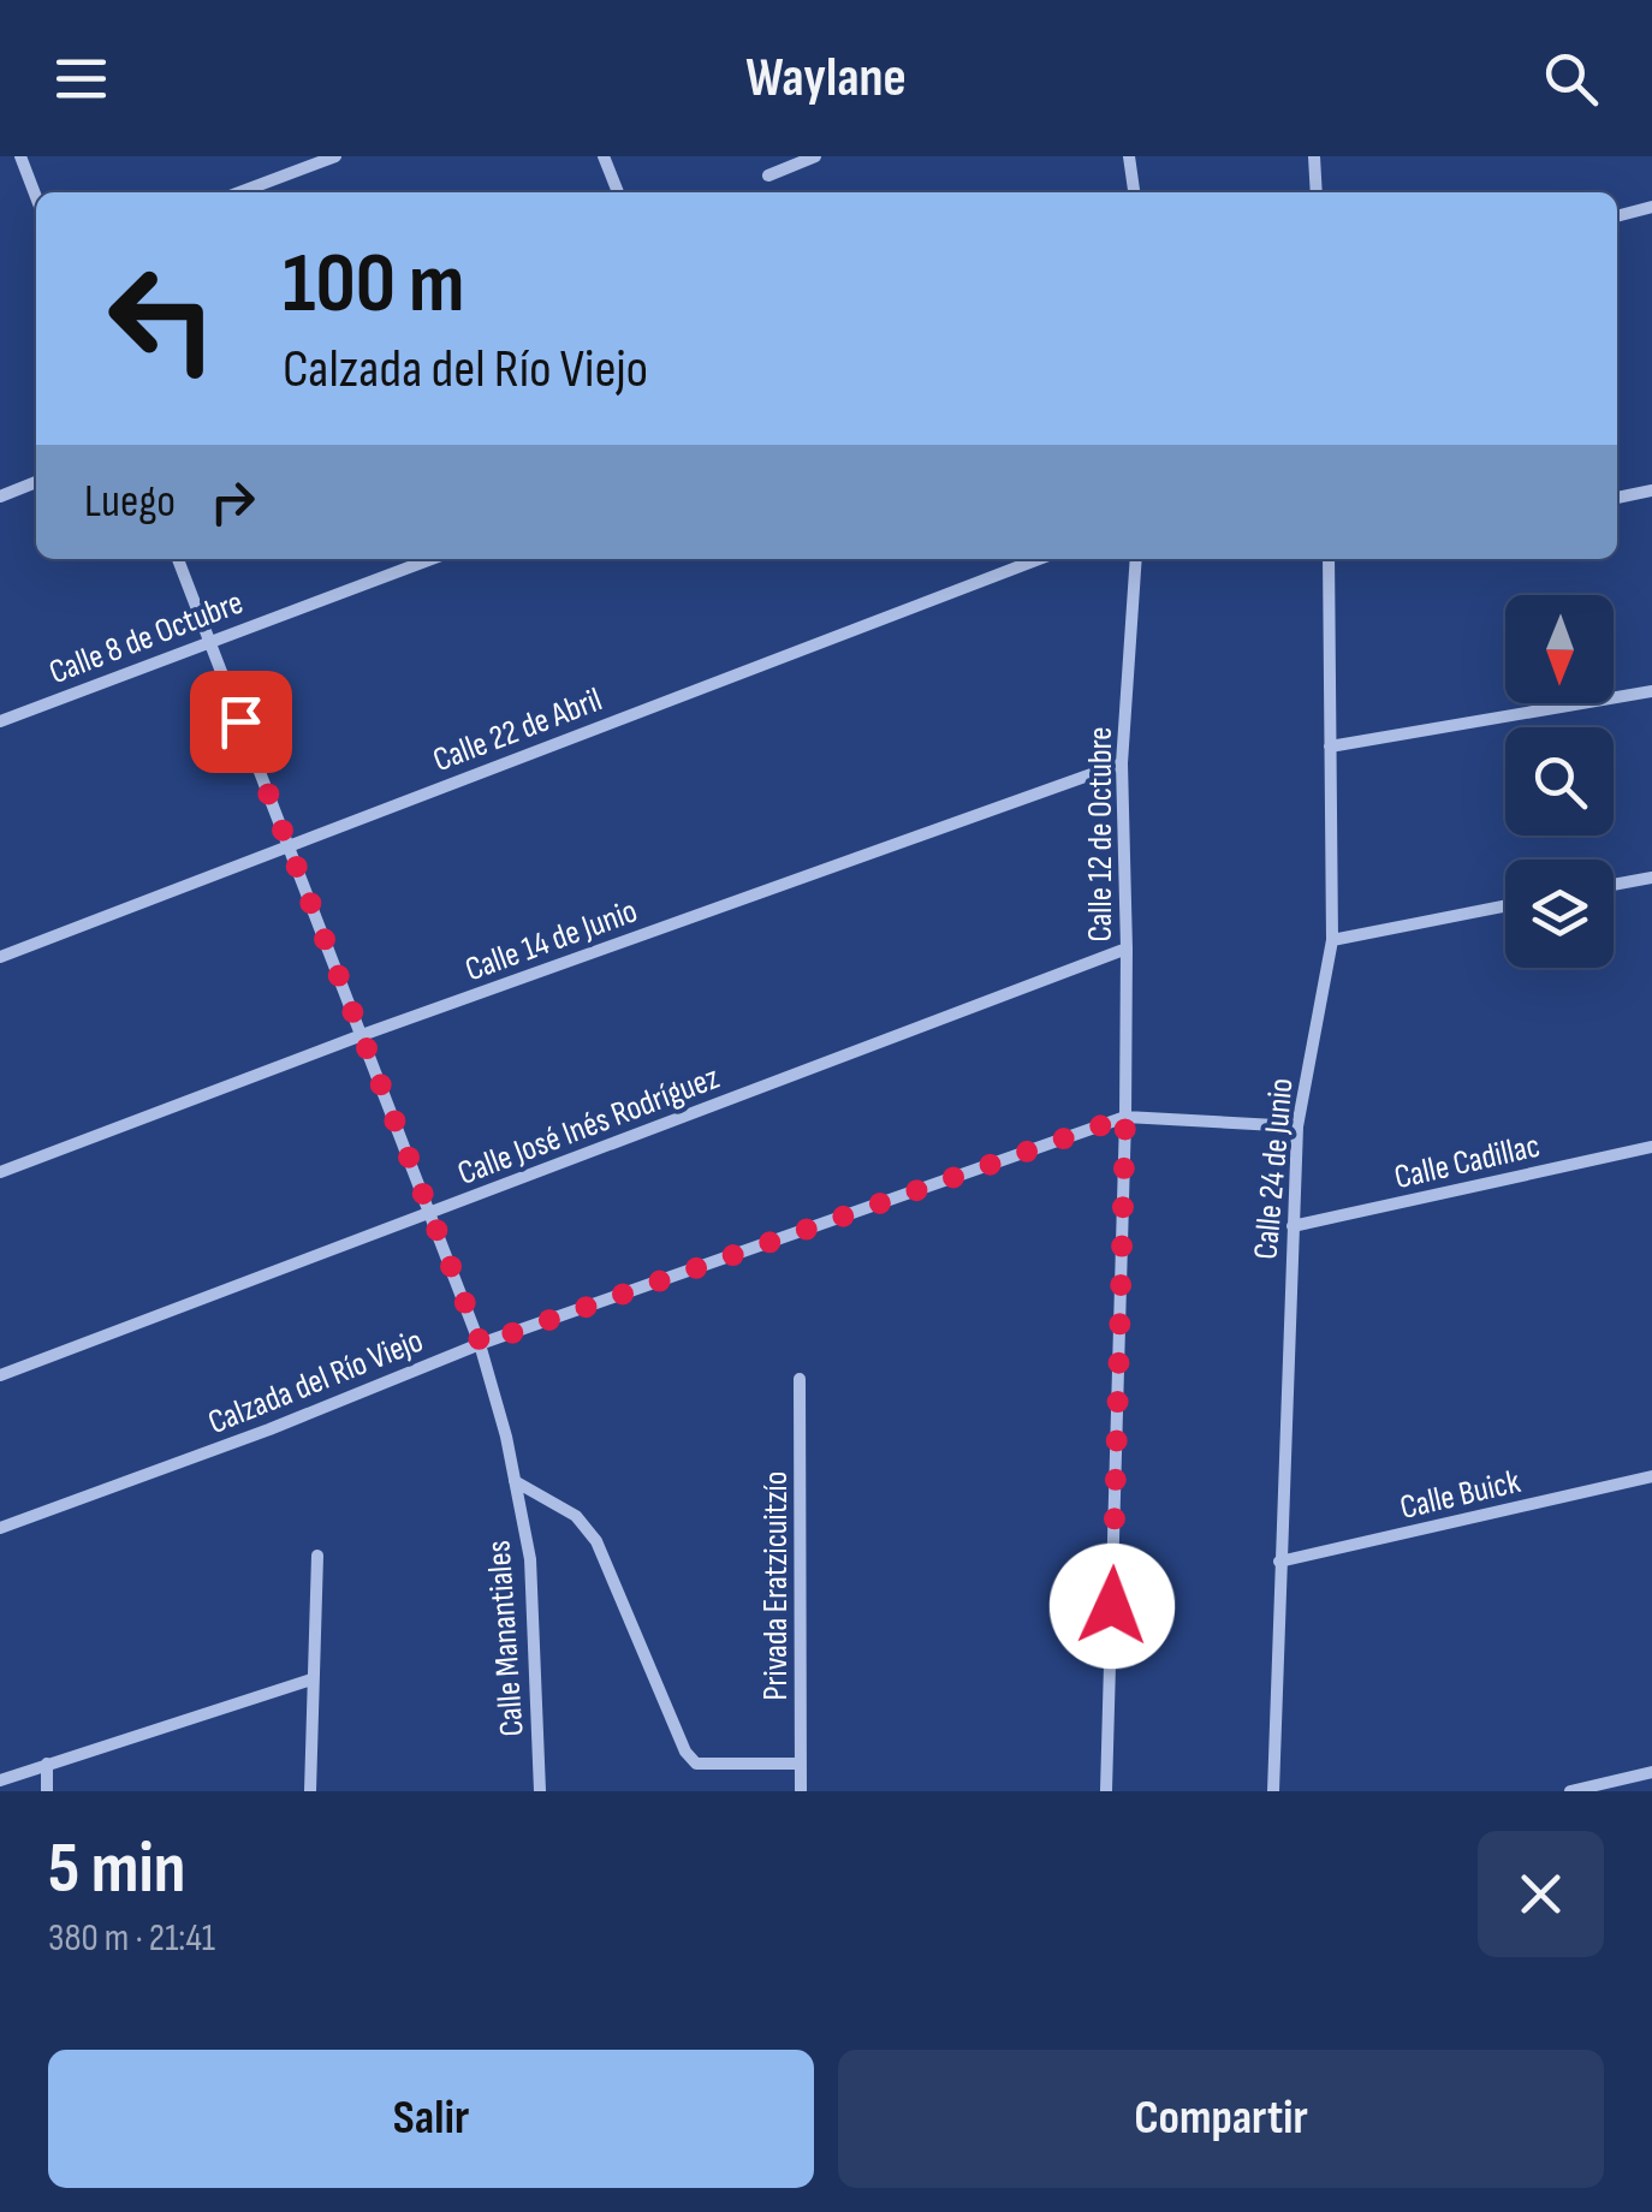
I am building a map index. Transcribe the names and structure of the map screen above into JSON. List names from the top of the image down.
{
  "streets": {
    "street": [
      "Calle 8 de Octubre",
      "Calle 22 de Abril",
      "Calle 12 de Octubre",
      "Calle 14 de Junio",
      "Calle José Inés Rodríguez",
      "Calle Cadillac",
      "Calle 24 de Junio",
      "Calzada del Río Viejo",
      "Calle Buick",
      "Privada Eratzicuitzío",
      "Calle Manantiales"
    ]
  },
  "crossings": [
    ["Calle 8 de Octubre", "Calle Manantiales"],
    ["Calle 22 de Abril", "Calle Manantiales"],
    ["Calle 12 de Octubre", "Calle 14 de Junio"],
    ["Calle 12 de Octubre", "Calle José Inés Rodríguez"],
    ["Calle 12 de Octubre", "Calzada del Río Viejo"],
    ["Calle 14 de Junio", "Calle Manantiales"],
    ["Calle José Inés Rodríguez", "Calle Manantiales"],
    ["Calle Cadillac", "Calle 24 de Junio"],
    ["Calle 24 de Junio", "Calle Buick"],
    ["Calzada del Río Viejo", "Calle Manantiales"]
  ],
  "north": "bottom",
  "page": {
    "header": "Waylane",
    "turn": ["100 m", "Calzada del Río Viejo"],
    "then": "Luego",
    "heading": ["5 min", "380 m · 21:41"],
    "buttons": ["Salir", "Compartir"]
  }
}
